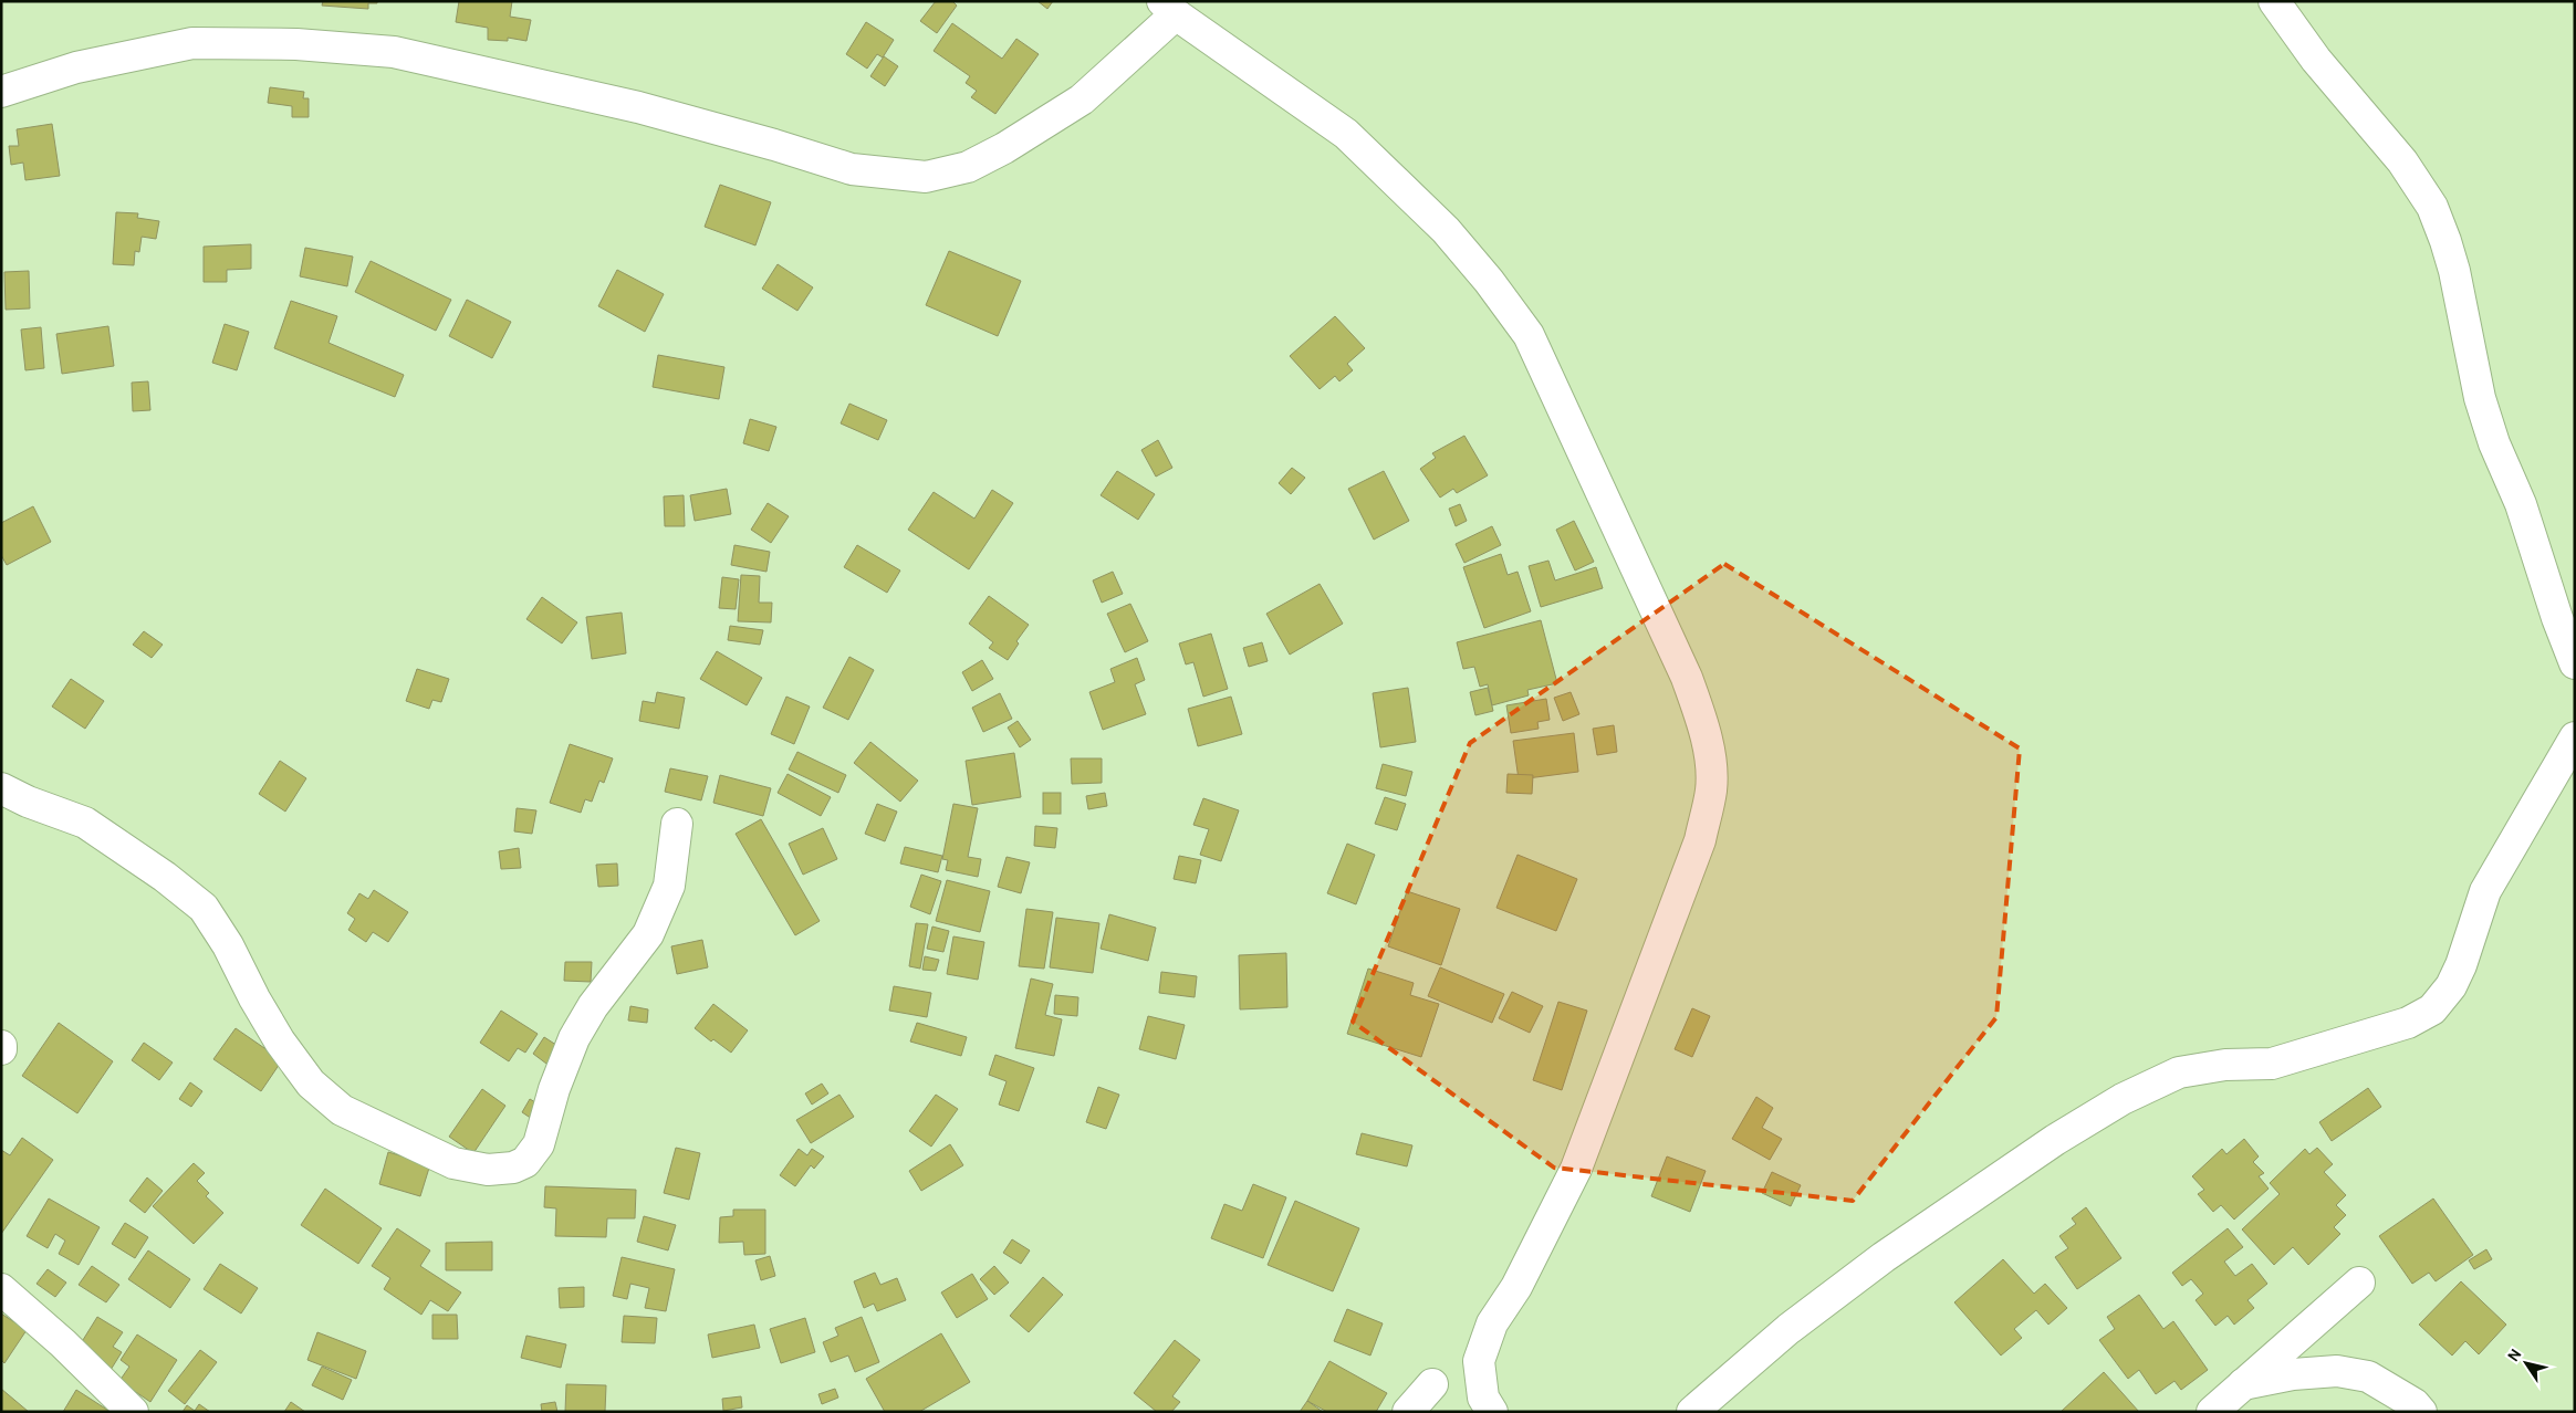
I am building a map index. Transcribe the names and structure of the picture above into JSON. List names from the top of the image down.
{
  "north": "top left"
}
